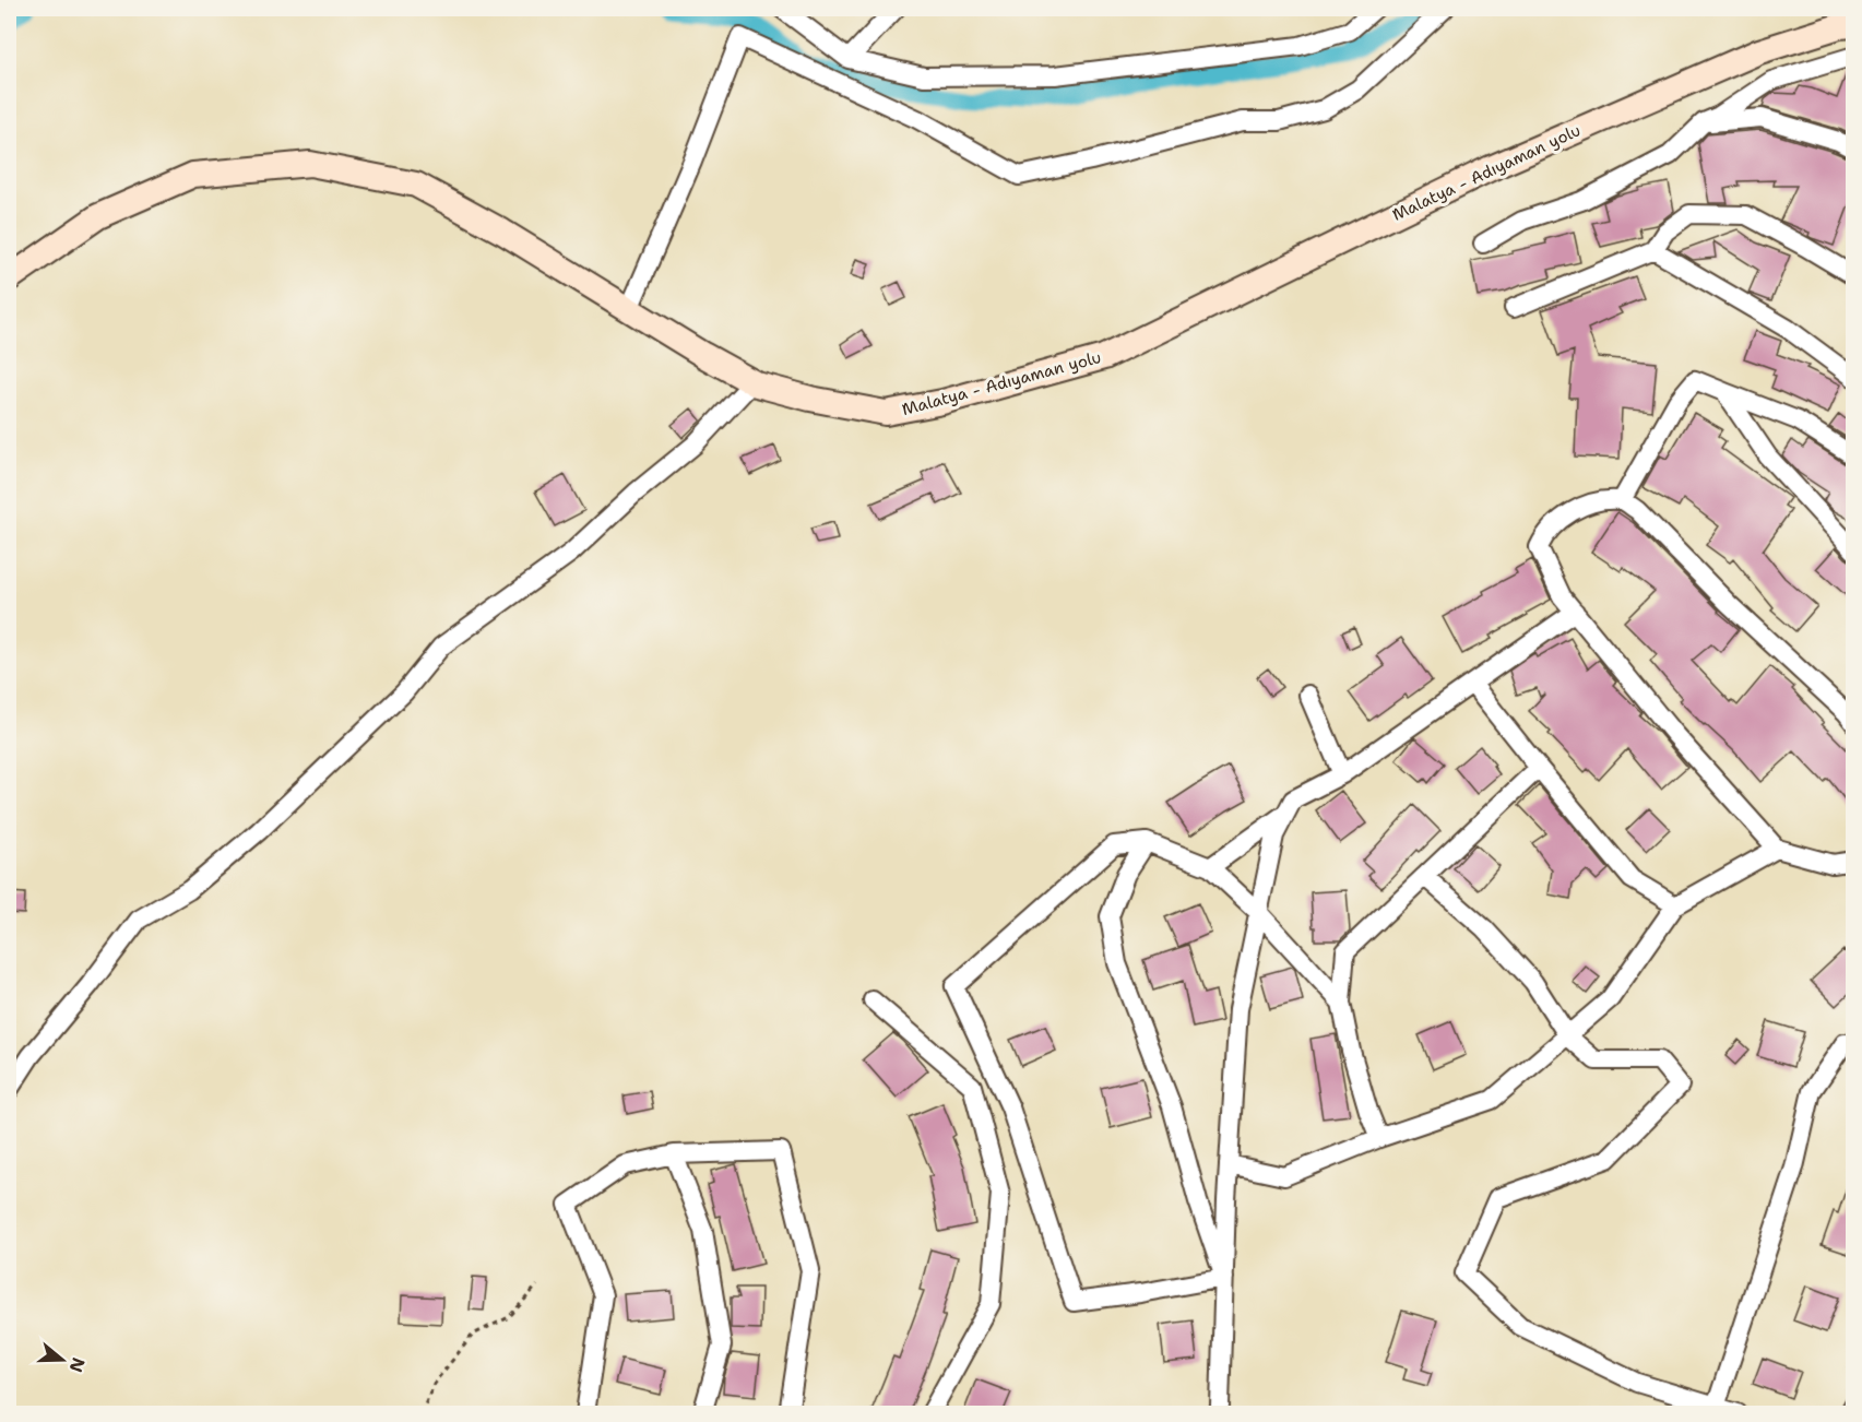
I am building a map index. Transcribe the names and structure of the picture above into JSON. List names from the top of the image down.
{
  "streets": {
    "main road": ["Malatya - Adıyaman yolu"]
  },
  "north": "right"
}
